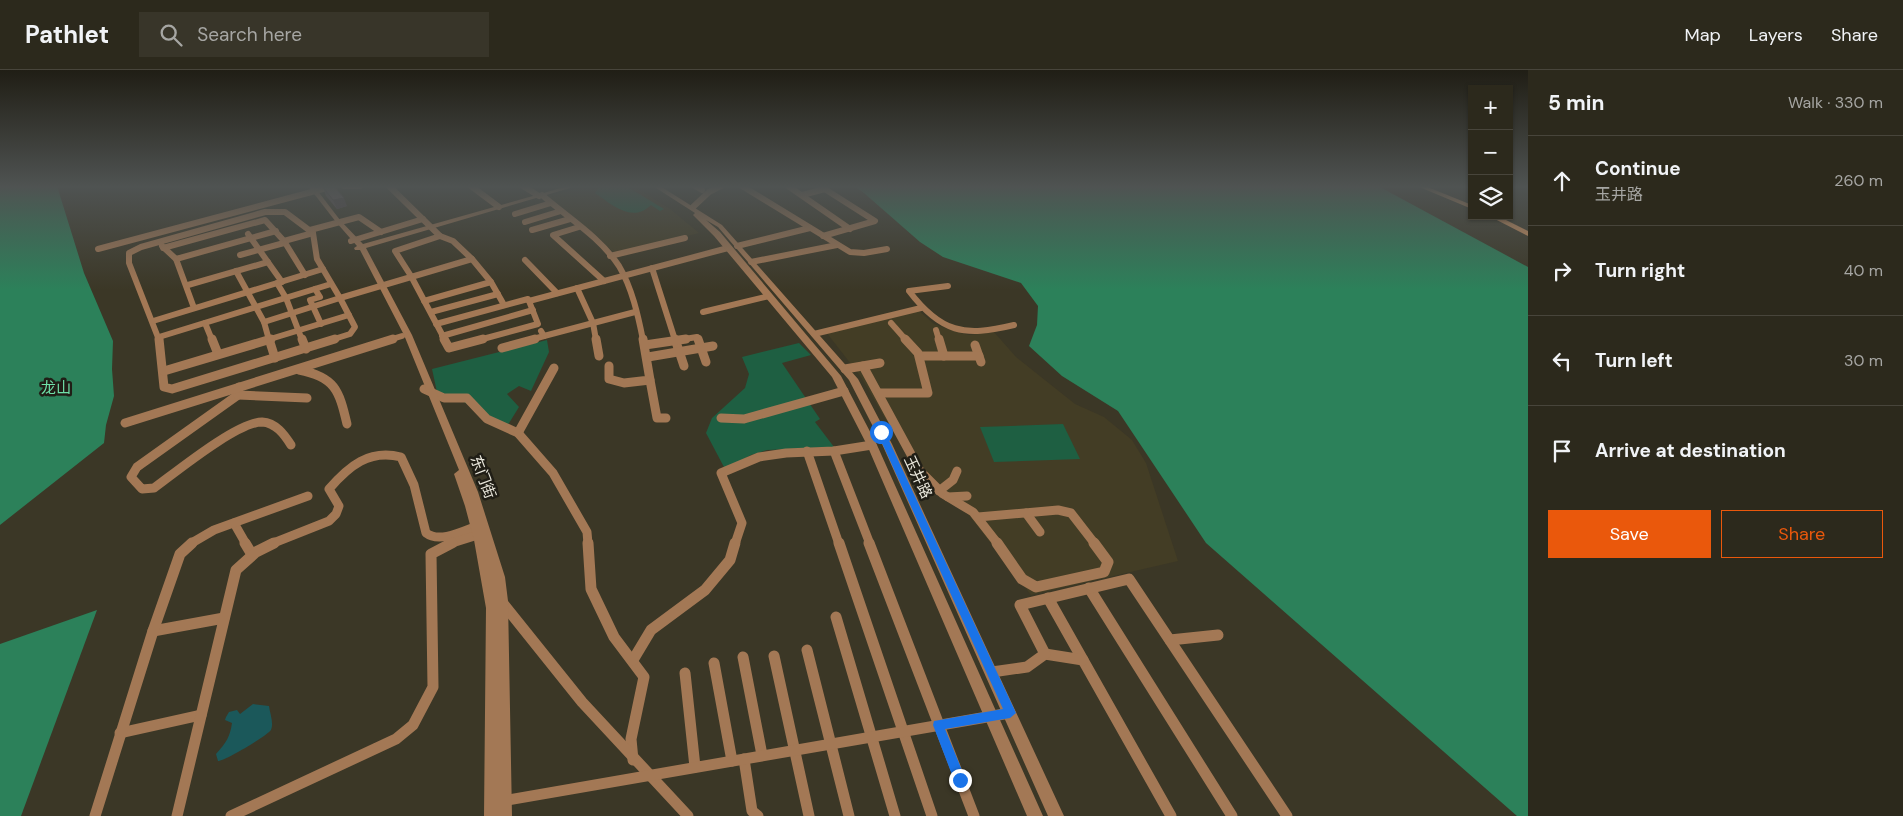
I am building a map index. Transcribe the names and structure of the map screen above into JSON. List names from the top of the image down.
{
  "streets": {
    "street": ["东门街", "玉井路"]
  },
  "parks": ["龙山"],
  "page": {
    "header": "Pathlet",
    "search": "Search here",
    "nav": ["Map", "Layers", "Share"],
    "heading": ["5 min", "Walk · 330 m"],
    "map_buttons": ["+", "−"],
    "list": [
      ["Continue", "玉井路", "260 m"],
      ["Turn right", "40 m"],
      ["Turn left", "30 m"],
      "Arrive at destination"
    ],
    "buttons": ["Save", "Share"]
  }
}
